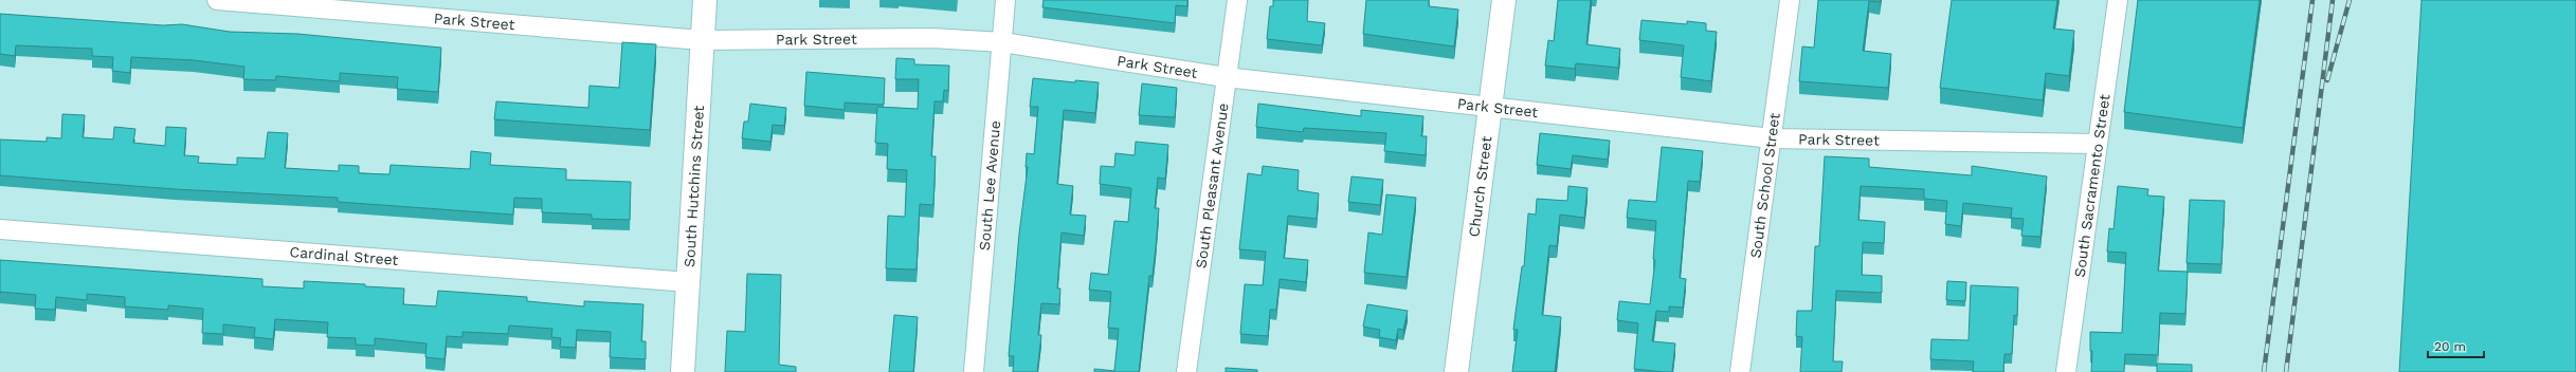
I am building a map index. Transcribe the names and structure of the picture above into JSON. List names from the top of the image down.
{
  "streets": {
    "street": [
      "Park Street",
      "South Hutchins Street",
      "South Lee Avenue",
      "South Pleasant Avenue",
      "Church Street",
      "South School Street",
      "South Sacramento Street",
      "Cardinal Street"
    ]
  },
  "crossings": [
    ["Park Street", "South Hutchins Street"],
    ["Park Street", "South Lee Avenue"],
    ["Park Street", "South Pleasant Avenue"],
    ["Park Street", "Church Street"],
    ["Park Street", "South School Street"],
    ["Park Street", "South Sacramento Street"],
    ["South Hutchins Street", "Cardinal Street"]
  ],
  "scale_bar": "20 m"
}
